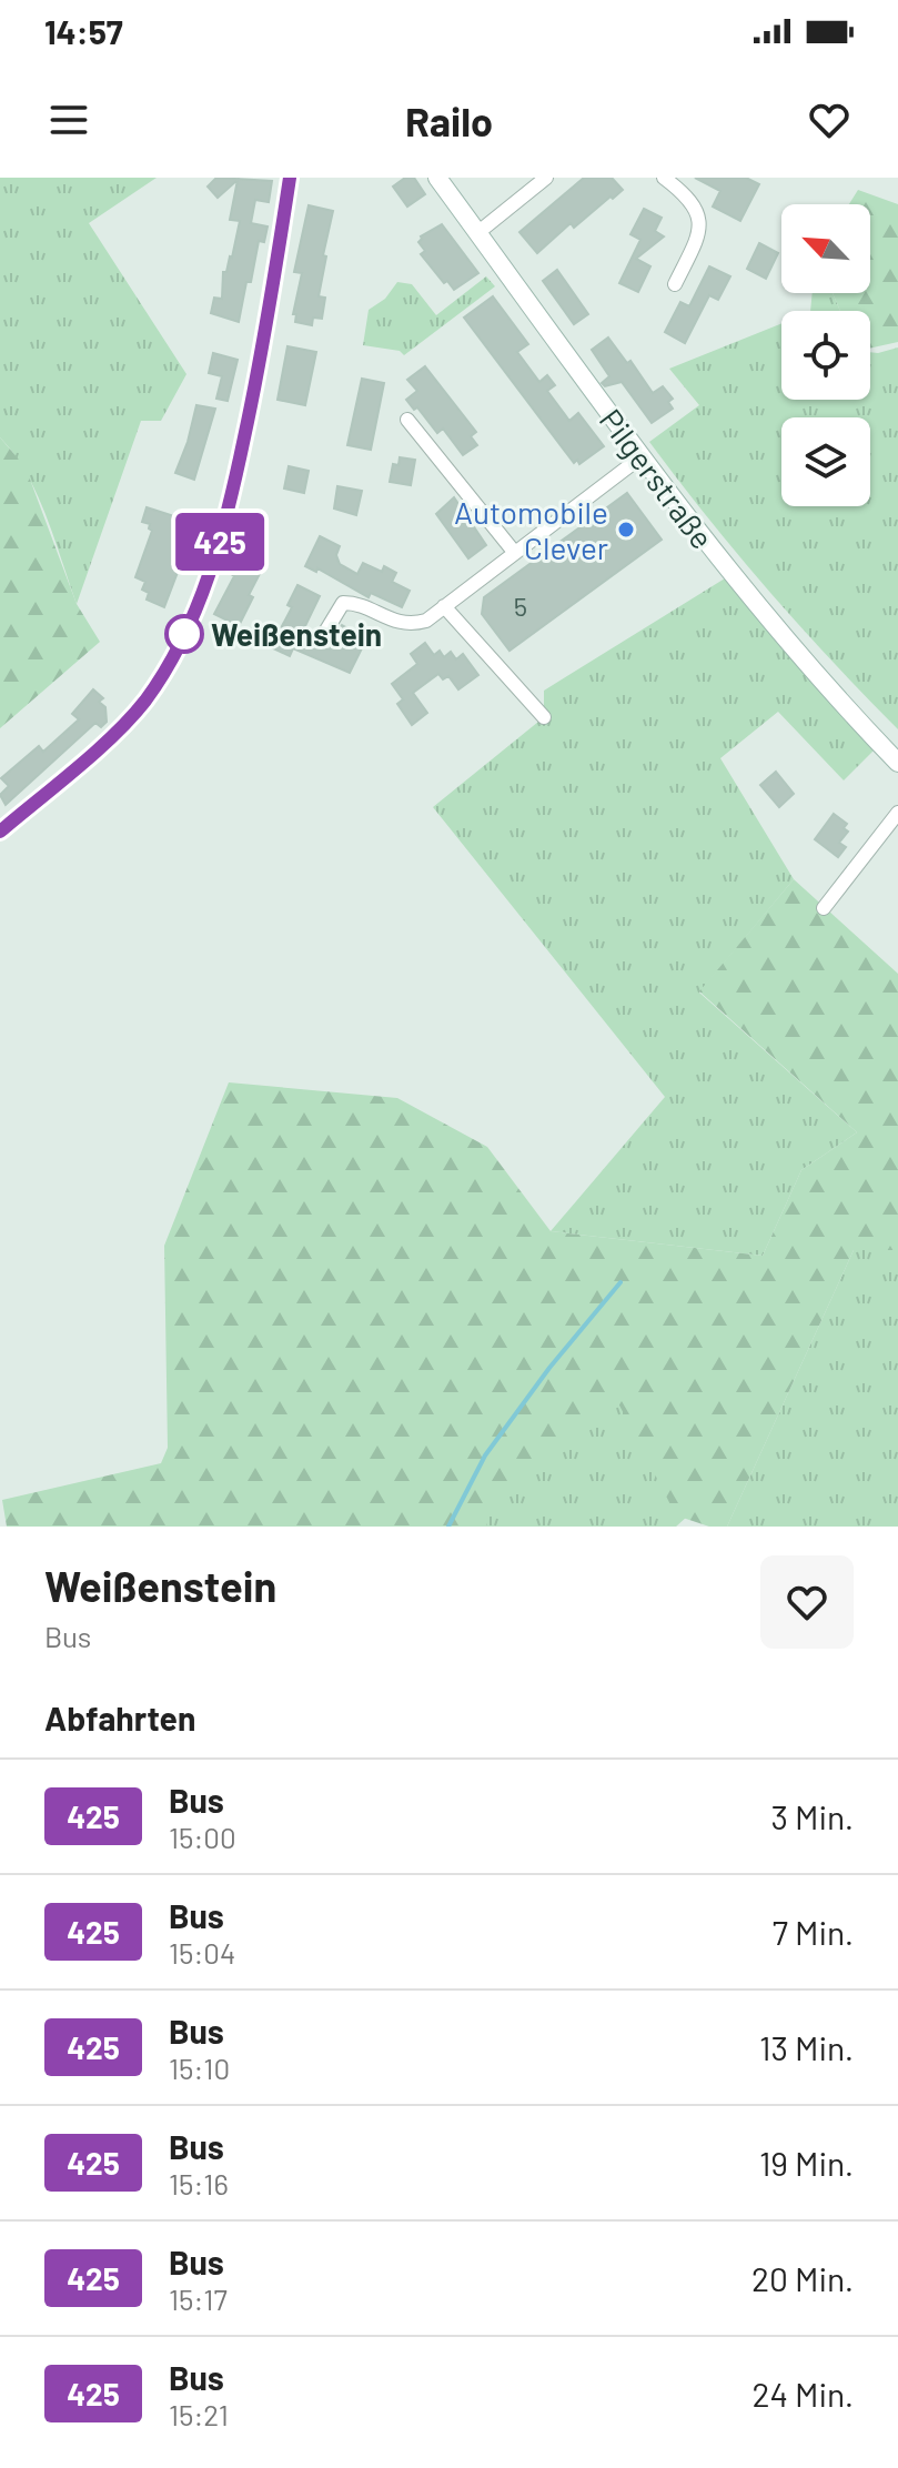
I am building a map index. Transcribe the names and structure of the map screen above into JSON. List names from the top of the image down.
{
  "streets": {
    "main road": ["Pilgerstraße"]
  },
  "places": ["Automobile Clever", "Weißenstein"],
  "lines": ["bus line 425"],
  "house_numbers": ["5"],
  "north": "top left",
  "page": {
    "status": "14:57",
    "header": "Railo",
    "on_map": "425",
    "heading": [
      ["Weißenstein", "Bus"],
      "Abfahrten"
    ],
    "list": [
      {
        "mark": "425",
        "name": "Bus",
        "note": "15:00",
        "value": "3 Min."
      },
      {
        "mark": "425",
        "name": "Bus",
        "note": "15:04",
        "value": "7 Min."
      },
      {
        "mark": "425",
        "name": "Bus",
        "note": "15:10",
        "value": "13 Min."
      },
      {
        "mark": "425",
        "name": "Bus",
        "note": "15:16",
        "value": "19 Min."
      },
      {
        "mark": "425",
        "name": "Bus",
        "note": "15:17",
        "value": "20 Min."
      },
      {
        "mark": "425",
        "name": "Bus",
        "note": "15:21",
        "value": "24 Min."
      }
    ]
  }
}
